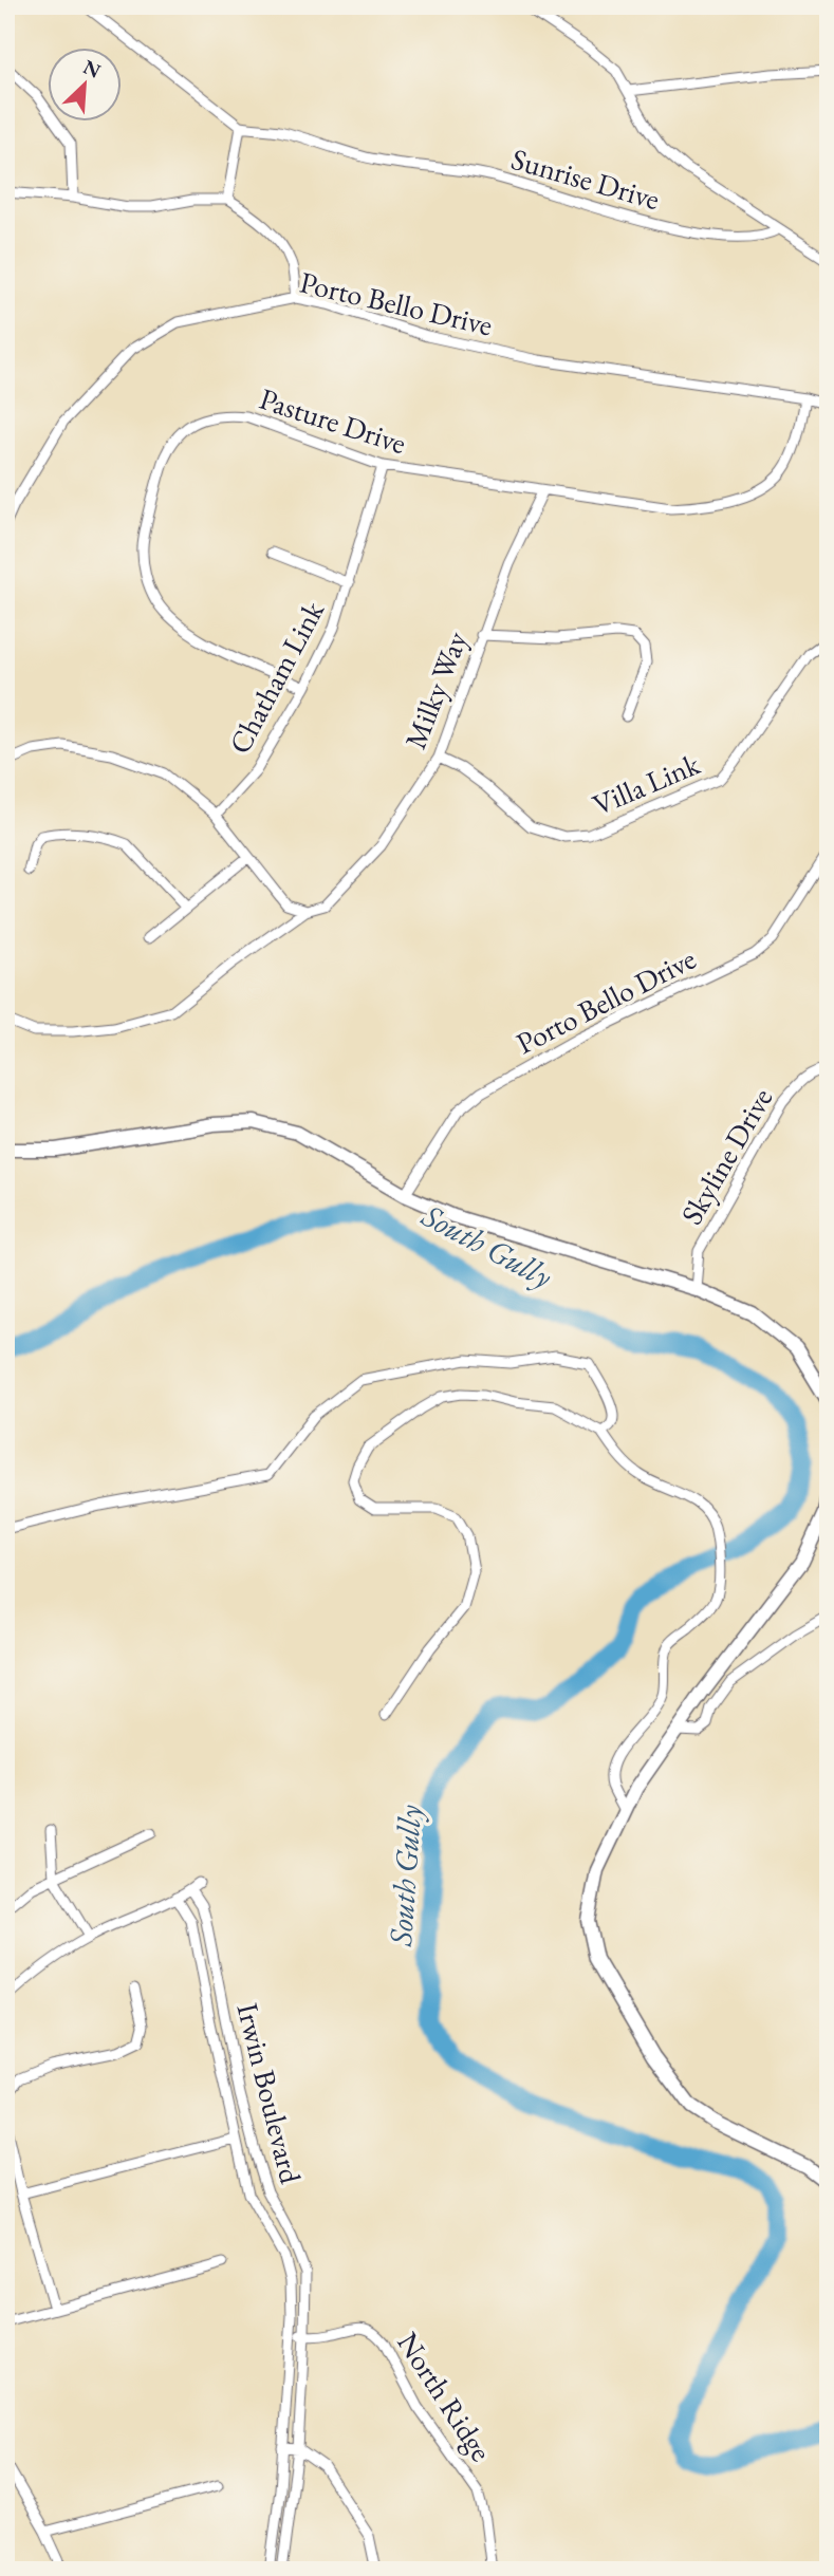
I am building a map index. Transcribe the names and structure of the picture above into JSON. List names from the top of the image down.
{
  "streets": {
    "street": [
      "Sunrise Drive",
      "Porto Bello Drive",
      "Pasture Drive",
      "Chatham Link",
      "Milky Way",
      "Villa Link",
      "Skyline Drive",
      "Irwin Boulevard",
      "North Ridge"
    ]
  },
  "crossings": [
    ["Porto Bello Drive", "Pasture Drive"],
    ["Pasture Drive", "Chatham Link"],
    ["Pasture Drive", "Milky Way"],
    ["Milky Way", "Villa Link"],
    ["Irwin Boulevard", "North Ridge"]
  ],
  "water": ["South Gully"],
  "north": "top right"
}
